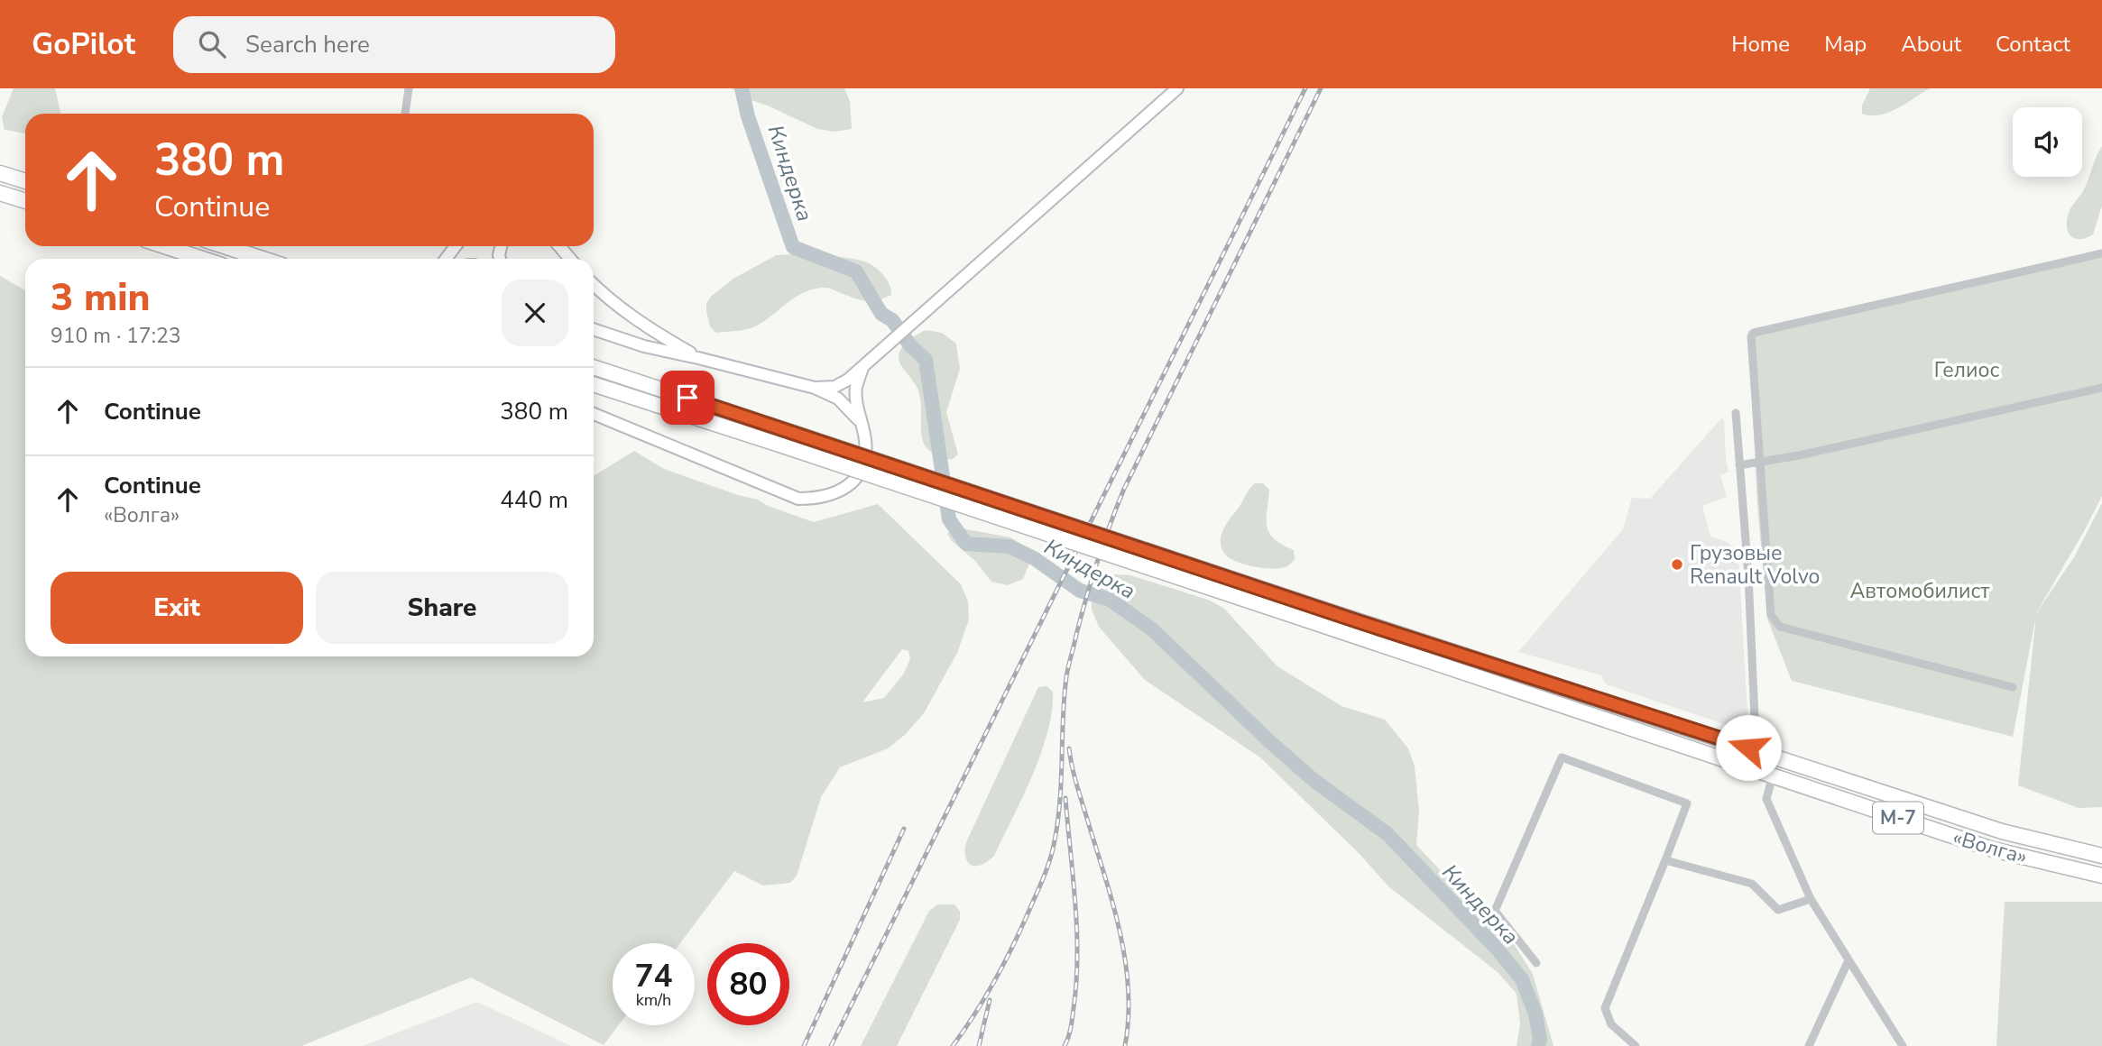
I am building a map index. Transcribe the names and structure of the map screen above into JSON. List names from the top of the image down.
{
  "streets": {
    "highway": ["М-7", "«Волга»"]
  },
  "crossings": [
    ["М-7", "«Волга»"]
  ],
  "water": ["Киндерка"],
  "parks": ["Гелиос", "Автомобилист"],
  "places": ["Грузовые Renault Volvo"],
  "page": {
    "header": "GoPilot",
    "search": "Search here",
    "nav": [
      "Home",
      "Map",
      "About",
      "Contact"
    ],
    "turn": ["380 m", "Continue"],
    "heading": ["3 min", "910 m · 17:23"],
    "list": [
      {
        "name": "Continue",
        "value": "380 m"
      },
      {
        "name": "Continue",
        "note": "«Волга»",
        "value": "440 m"
      }
    ],
    "buttons": ["Exit", "Share"],
    "speed": "74 km/h",
    "limit": "80"
  }
}
